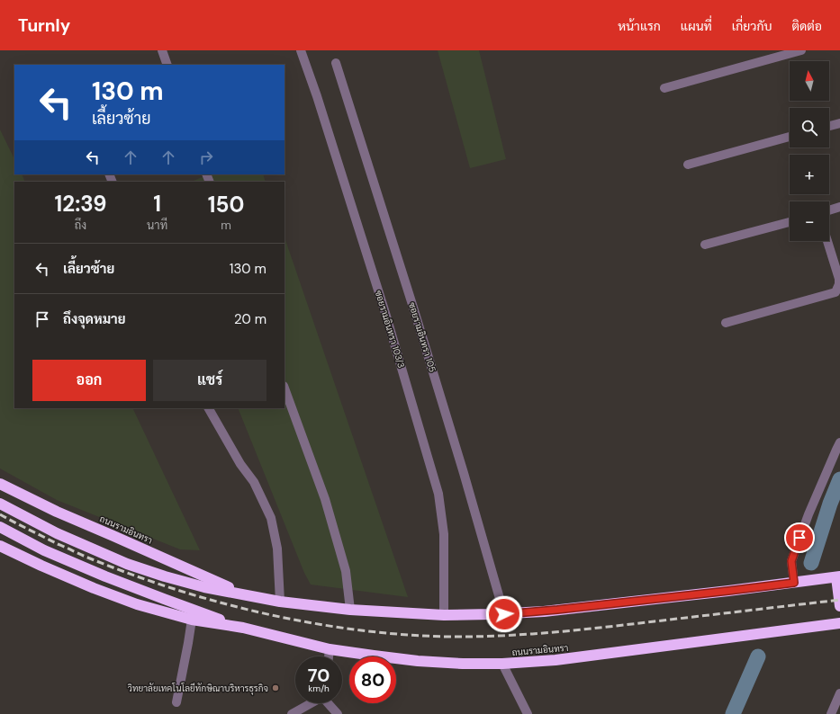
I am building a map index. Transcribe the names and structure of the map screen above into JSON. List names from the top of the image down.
{
  "streets": {
    "highway": ["ถนนรามอินทรา"],
    "street": ["ซอยรามอินทรา 103/3", "ซอยรามอินทรา 105"]
  },
  "crossings": [
    ["ซอยรามอินทรา 103/3", "ถนนรามอินทรา"],
    ["ซอยรามอินทรา 105", "ถนนรามอินทรา"]
  ],
  "places": ["วิทยาลัยเทคโนโลยีทักษิณาบริหารธุรกิจ"],
  "north": "top",
  "page": {
    "header": "Turnly",
    "nav": [
      "หน้าแรก",
      "แผนที่",
      "เกี่ยวกับ",
      "ติดต่อ"
    ],
    "map_buttons": ["+", "−"],
    "turn": ["130 m", "เลี้ยวซ้าย"],
    "eta": [
      "12:39",
      "ถึง",
      "1",
      "นาที",
      "150",
      "m"
    ],
    "list": [
      {
        "name": "เลี้ยวซ้าย",
        "value": "130 m"
      },
      {
        "name": "ถึงจุดหมาย",
        "value": "20 m"
      }
    ],
    "buttons": ["ออก", "แชร์"],
    "speed": "70 km/h",
    "limit": "80"
  }
}
